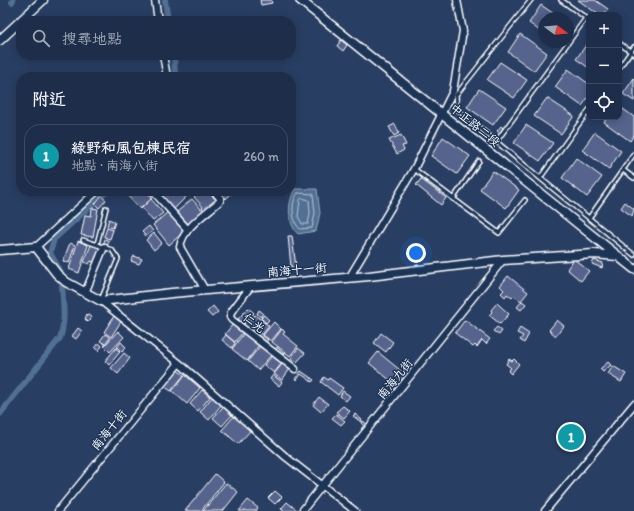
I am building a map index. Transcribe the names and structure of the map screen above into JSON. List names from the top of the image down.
{
  "streets": {
    "street": [
      "中正路二段",
      "南海十一街",
      "仁光",
      "南海九街",
      "南海十街"
    ]
  },
  "crossings": [
    ["中正路二段", "南海十一街"],
    ["南海十一街", "仁光"],
    ["南海十一街", "南海九街"]
  ],
  "north": "right",
  "page": {
    "map_buttons": ["+", "−"],
    "search": "搜尋地點",
    "heading": "附近",
    "list": [
      {
        "mark": "1",
        "name": "綠野和風包棟民宿",
        "note": "地點 · 南海八街",
        "value": "260 m"
      }
    ],
    "pins": "1"
  }
}
